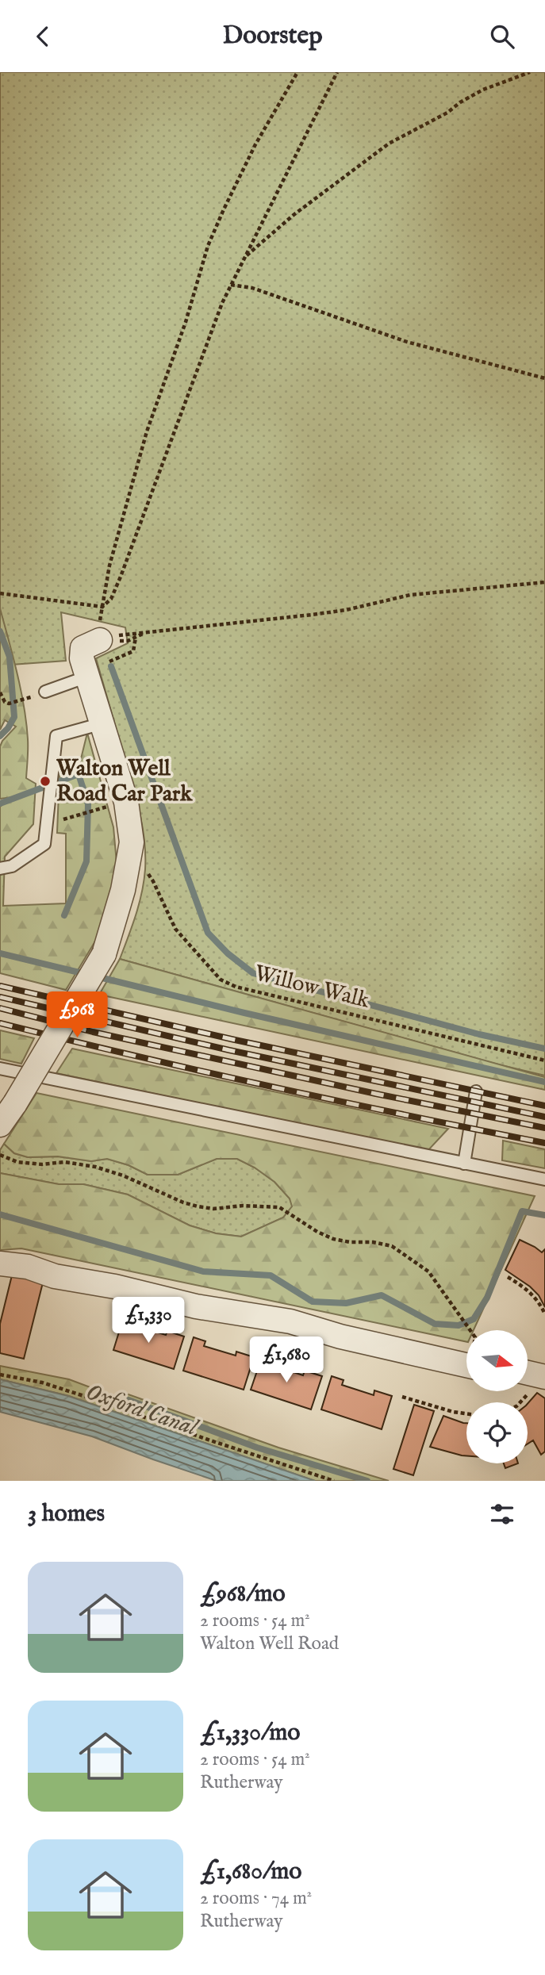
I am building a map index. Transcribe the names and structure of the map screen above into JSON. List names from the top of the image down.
{
  "streets": {
    "path": ["Willow Walk"]
  },
  "water": ["Oxford Canal"],
  "places": ["Walton Well Road Car Park"],
  "north": "right",
  "page": {
    "header": "Doorstep",
    "price": ["£968", "£1,330", "£1,680"],
    "heading": "3 homes",
    "list": [
      {
        "name": "£968/mo",
        "note": "2 rooms · 54 m² · Walton Well Road"
      },
      {
        "name": "£1,330/mo",
        "note": "2 rooms · 54 m² · Rutherway"
      },
      {
        "name": "£1,680/mo",
        "note": "2 rooms · 74 m² · Rutherway"
      }
    ]
  }
}
